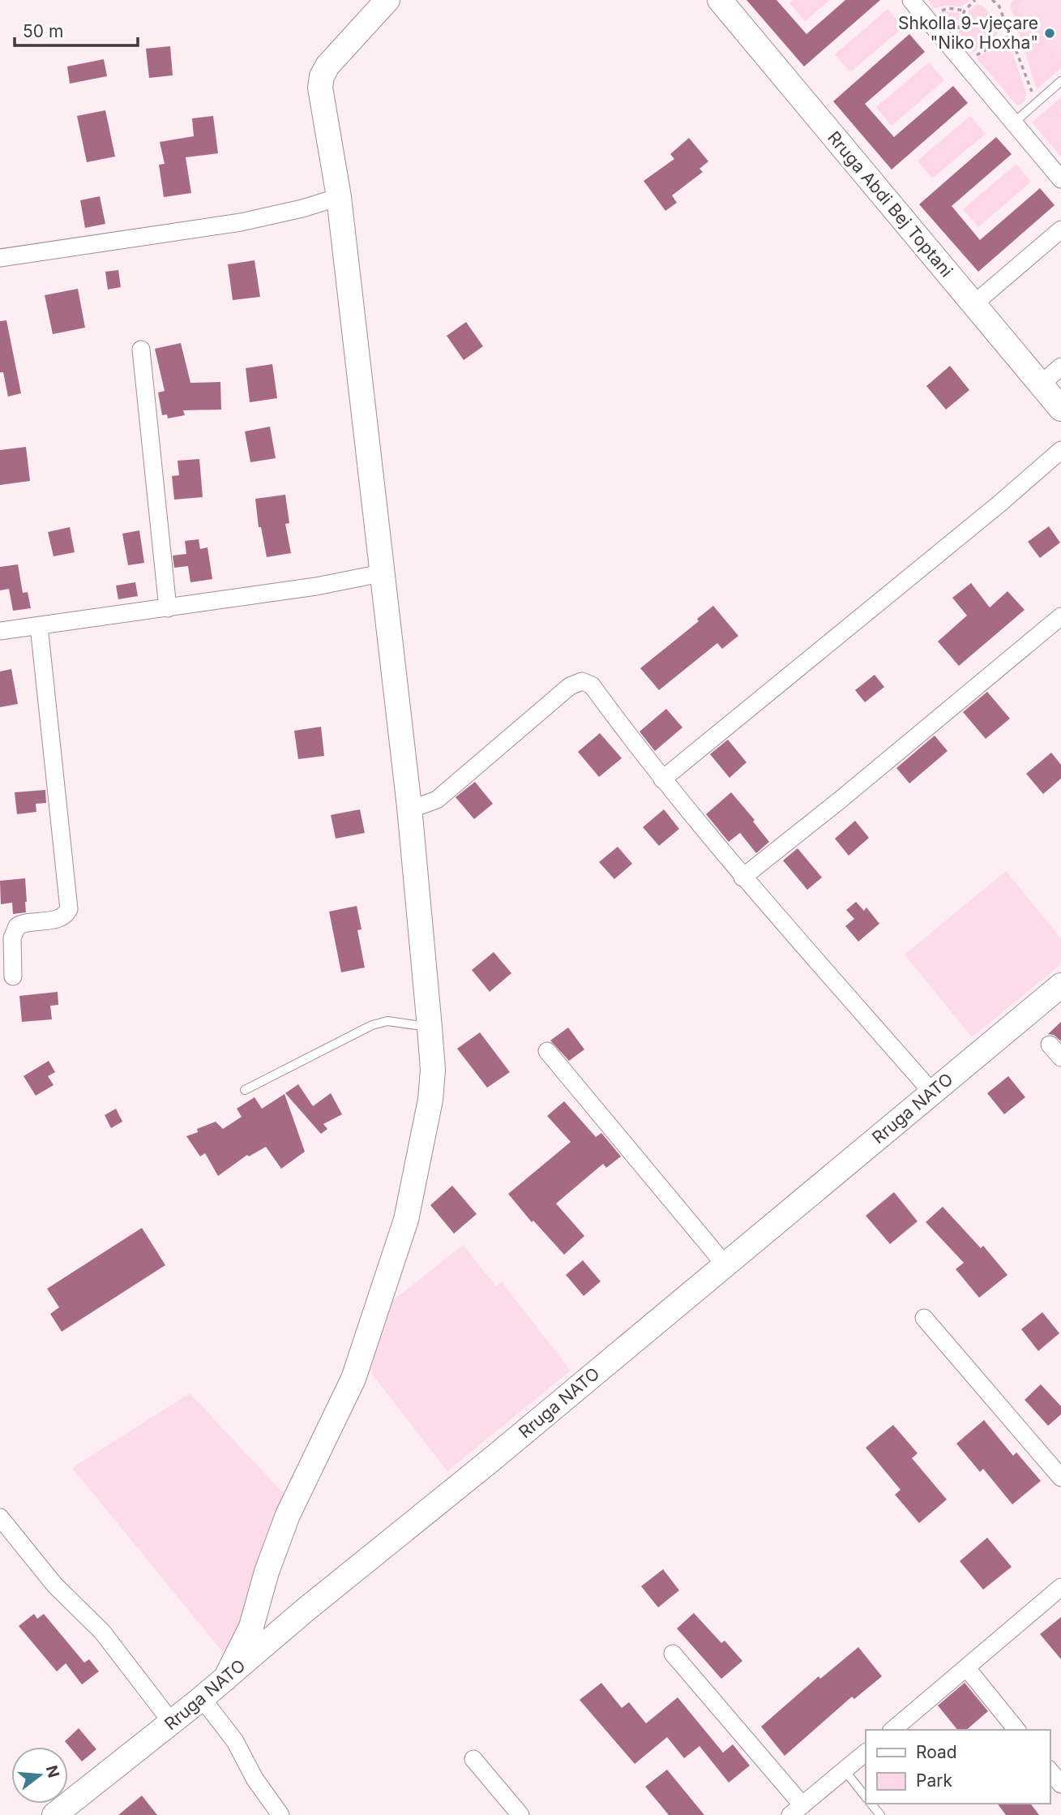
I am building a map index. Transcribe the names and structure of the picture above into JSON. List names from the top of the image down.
{
  "streets": {
    "street": ["Rruga Abdi Bej Toptani", "Rruga NATO"]
  },
  "places": ["Shkolla 9-vjeçare \"Niko Hoxha\""],
  "legend": ["Road", "Park"],
  "scale_bar": "50 m",
  "north": "right"
}
